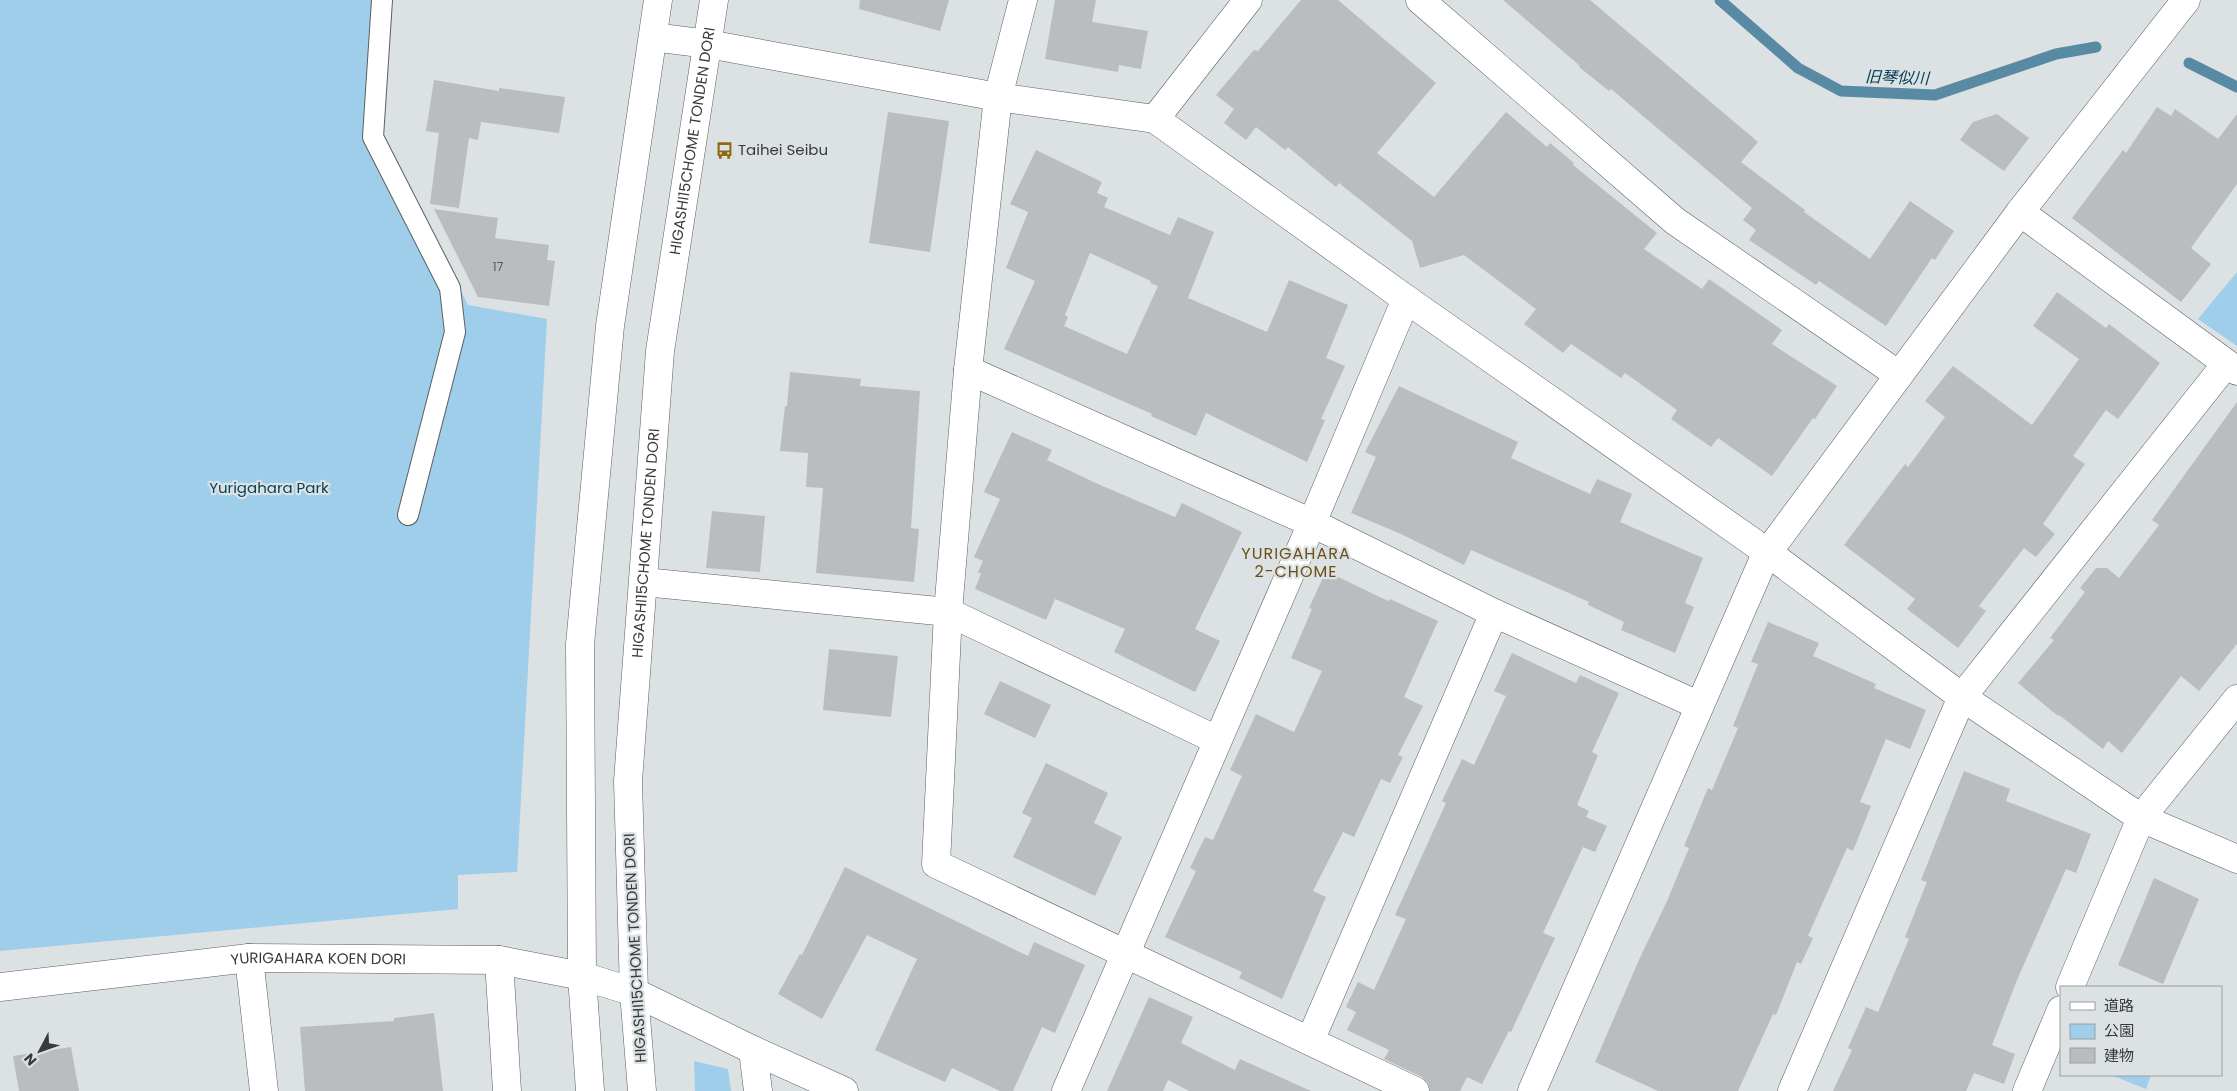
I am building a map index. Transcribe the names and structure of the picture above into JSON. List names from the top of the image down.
{
  "streets": {
    "street": ["HIGASHI15CHOME TONDEN DORI", "YURIGAHARA KOEN DORI"]
  },
  "crossings": [
    ["HIGASHI15CHOME TONDEN DORI", "YURIGAHARA KOEN DORI"]
  ],
  "districts": ["YURIGAHARA 2-CHOME"],
  "water": ["旧琴似川"],
  "parks": ["Yurigahara Park"],
  "places": {
    "bus stop": ["Taihei Seibu"]
  },
  "house_numbers": ["17"],
  "legend": ["道路", "公園", "建物"],
  "north": "bottom left"
}
